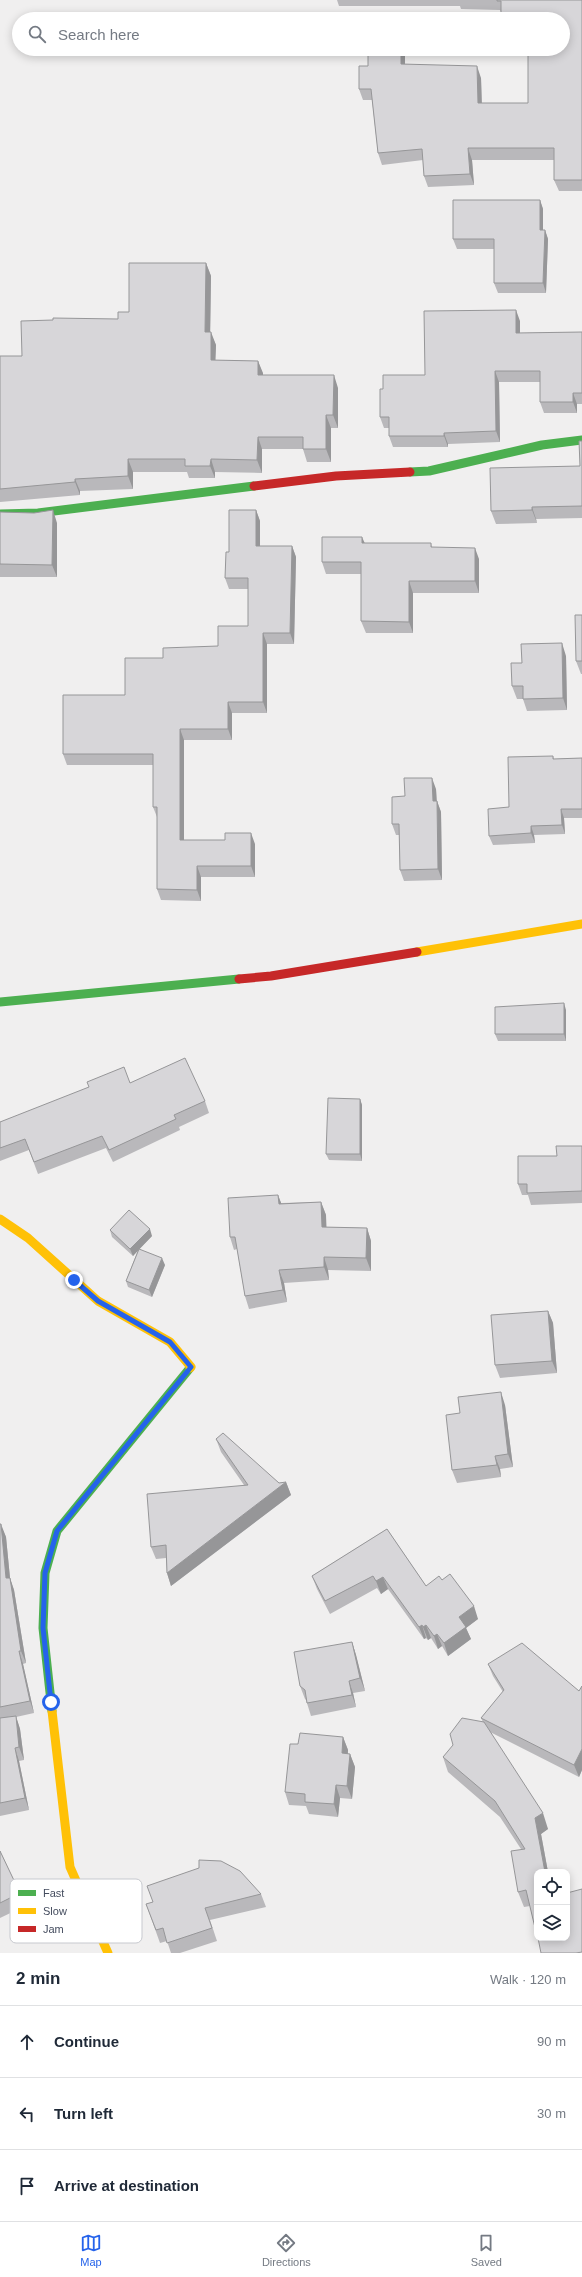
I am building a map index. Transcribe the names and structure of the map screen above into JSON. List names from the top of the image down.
{
  "legend": ["Fast", "Slow", "Jam"],
  "page": {
    "search": "Search here",
    "heading": ["2 min", "Walk · 120 m"],
    "list": [
      ["Continue", "90 m"],
      ["Turn left", "30 m"],
      "Arrive at destination"
    ],
    "nav": ["Map", "Directions", "Saved"]
  }
}
